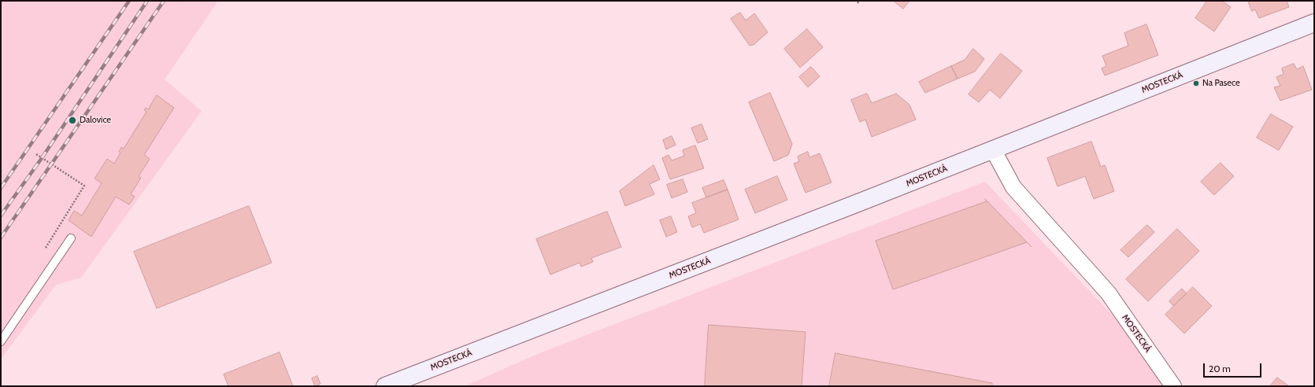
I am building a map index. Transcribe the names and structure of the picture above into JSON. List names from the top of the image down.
{
  "streets": {
    "street": ["MOSTECKÁ"]
  },
  "places": ["Na Pasece", "Dalovice"],
  "scale_bar": "20 m"
}
